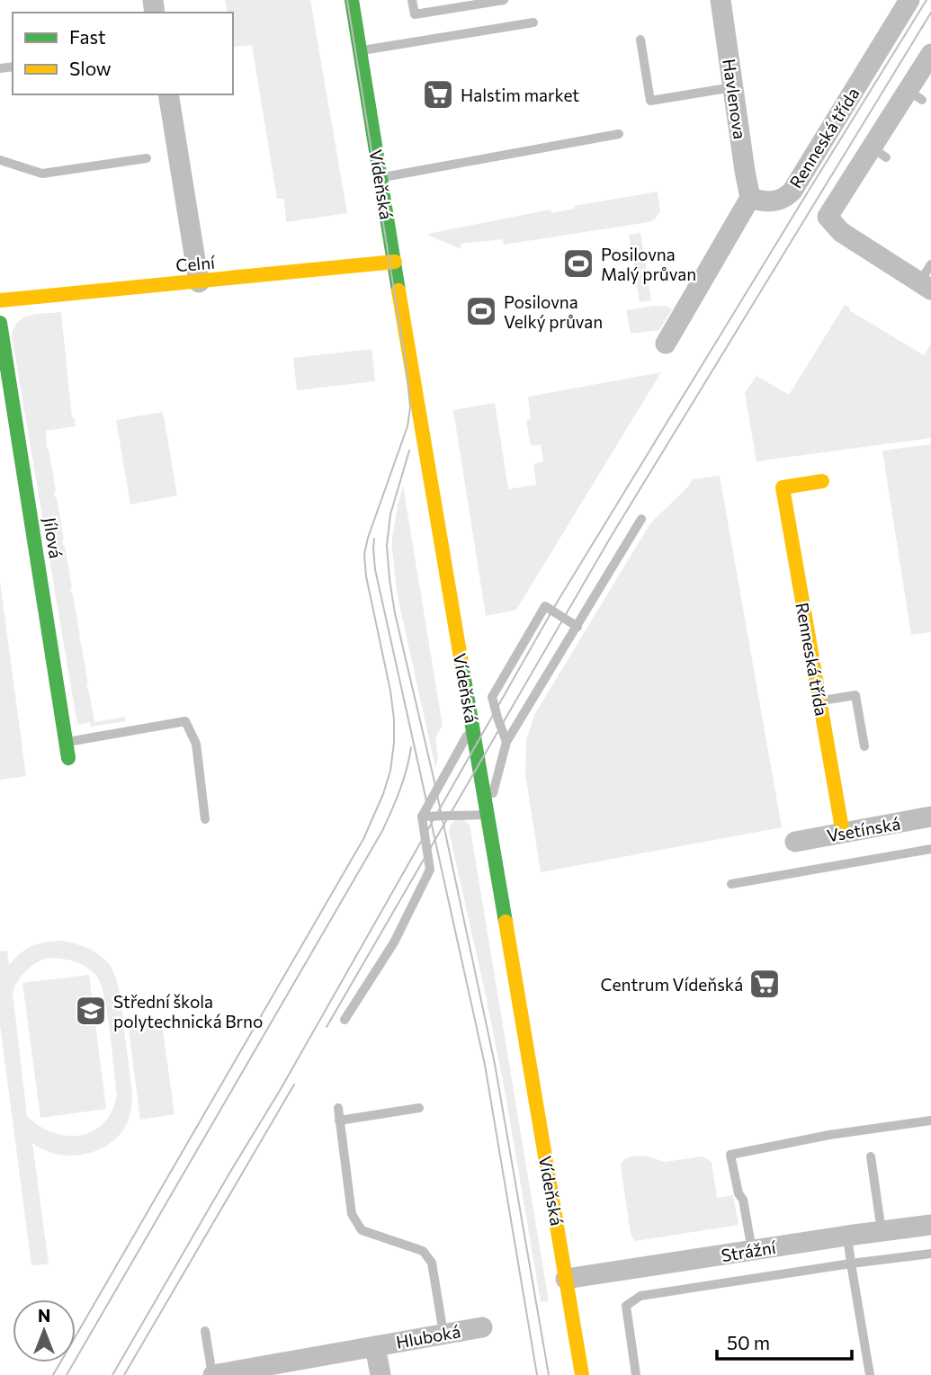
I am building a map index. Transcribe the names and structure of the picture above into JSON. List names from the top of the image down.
{
  "streets": {
    "main road": [
      "Renneská třída",
      "Vídeňská",
      "Celní",
      "Jílová"
    ],
    "street": [
      "Havlenova",
      "Vsetínská",
      "Strážní",
      "Hluboká"
    ]
  },
  "crossings": [
    ["Havlenova", "Renneská třída"],
    ["Renneská třída", "Vsetínská"],
    ["Vídeňská", "Celní"],
    ["Vídeňská", "Strážní"]
  ],
  "places": {
    "supermarket": ["Halstim market", "Centrum Vídeňská"],
    "sports": ["Posilovna Malý průvan", "Posilovna Velký průvan"],
    "school or university": ["Střední škola polytechnická Brno"]
  },
  "legend": ["Fast", "Slow"],
  "scale_bar": "50 m",
  "north": "top"
}
